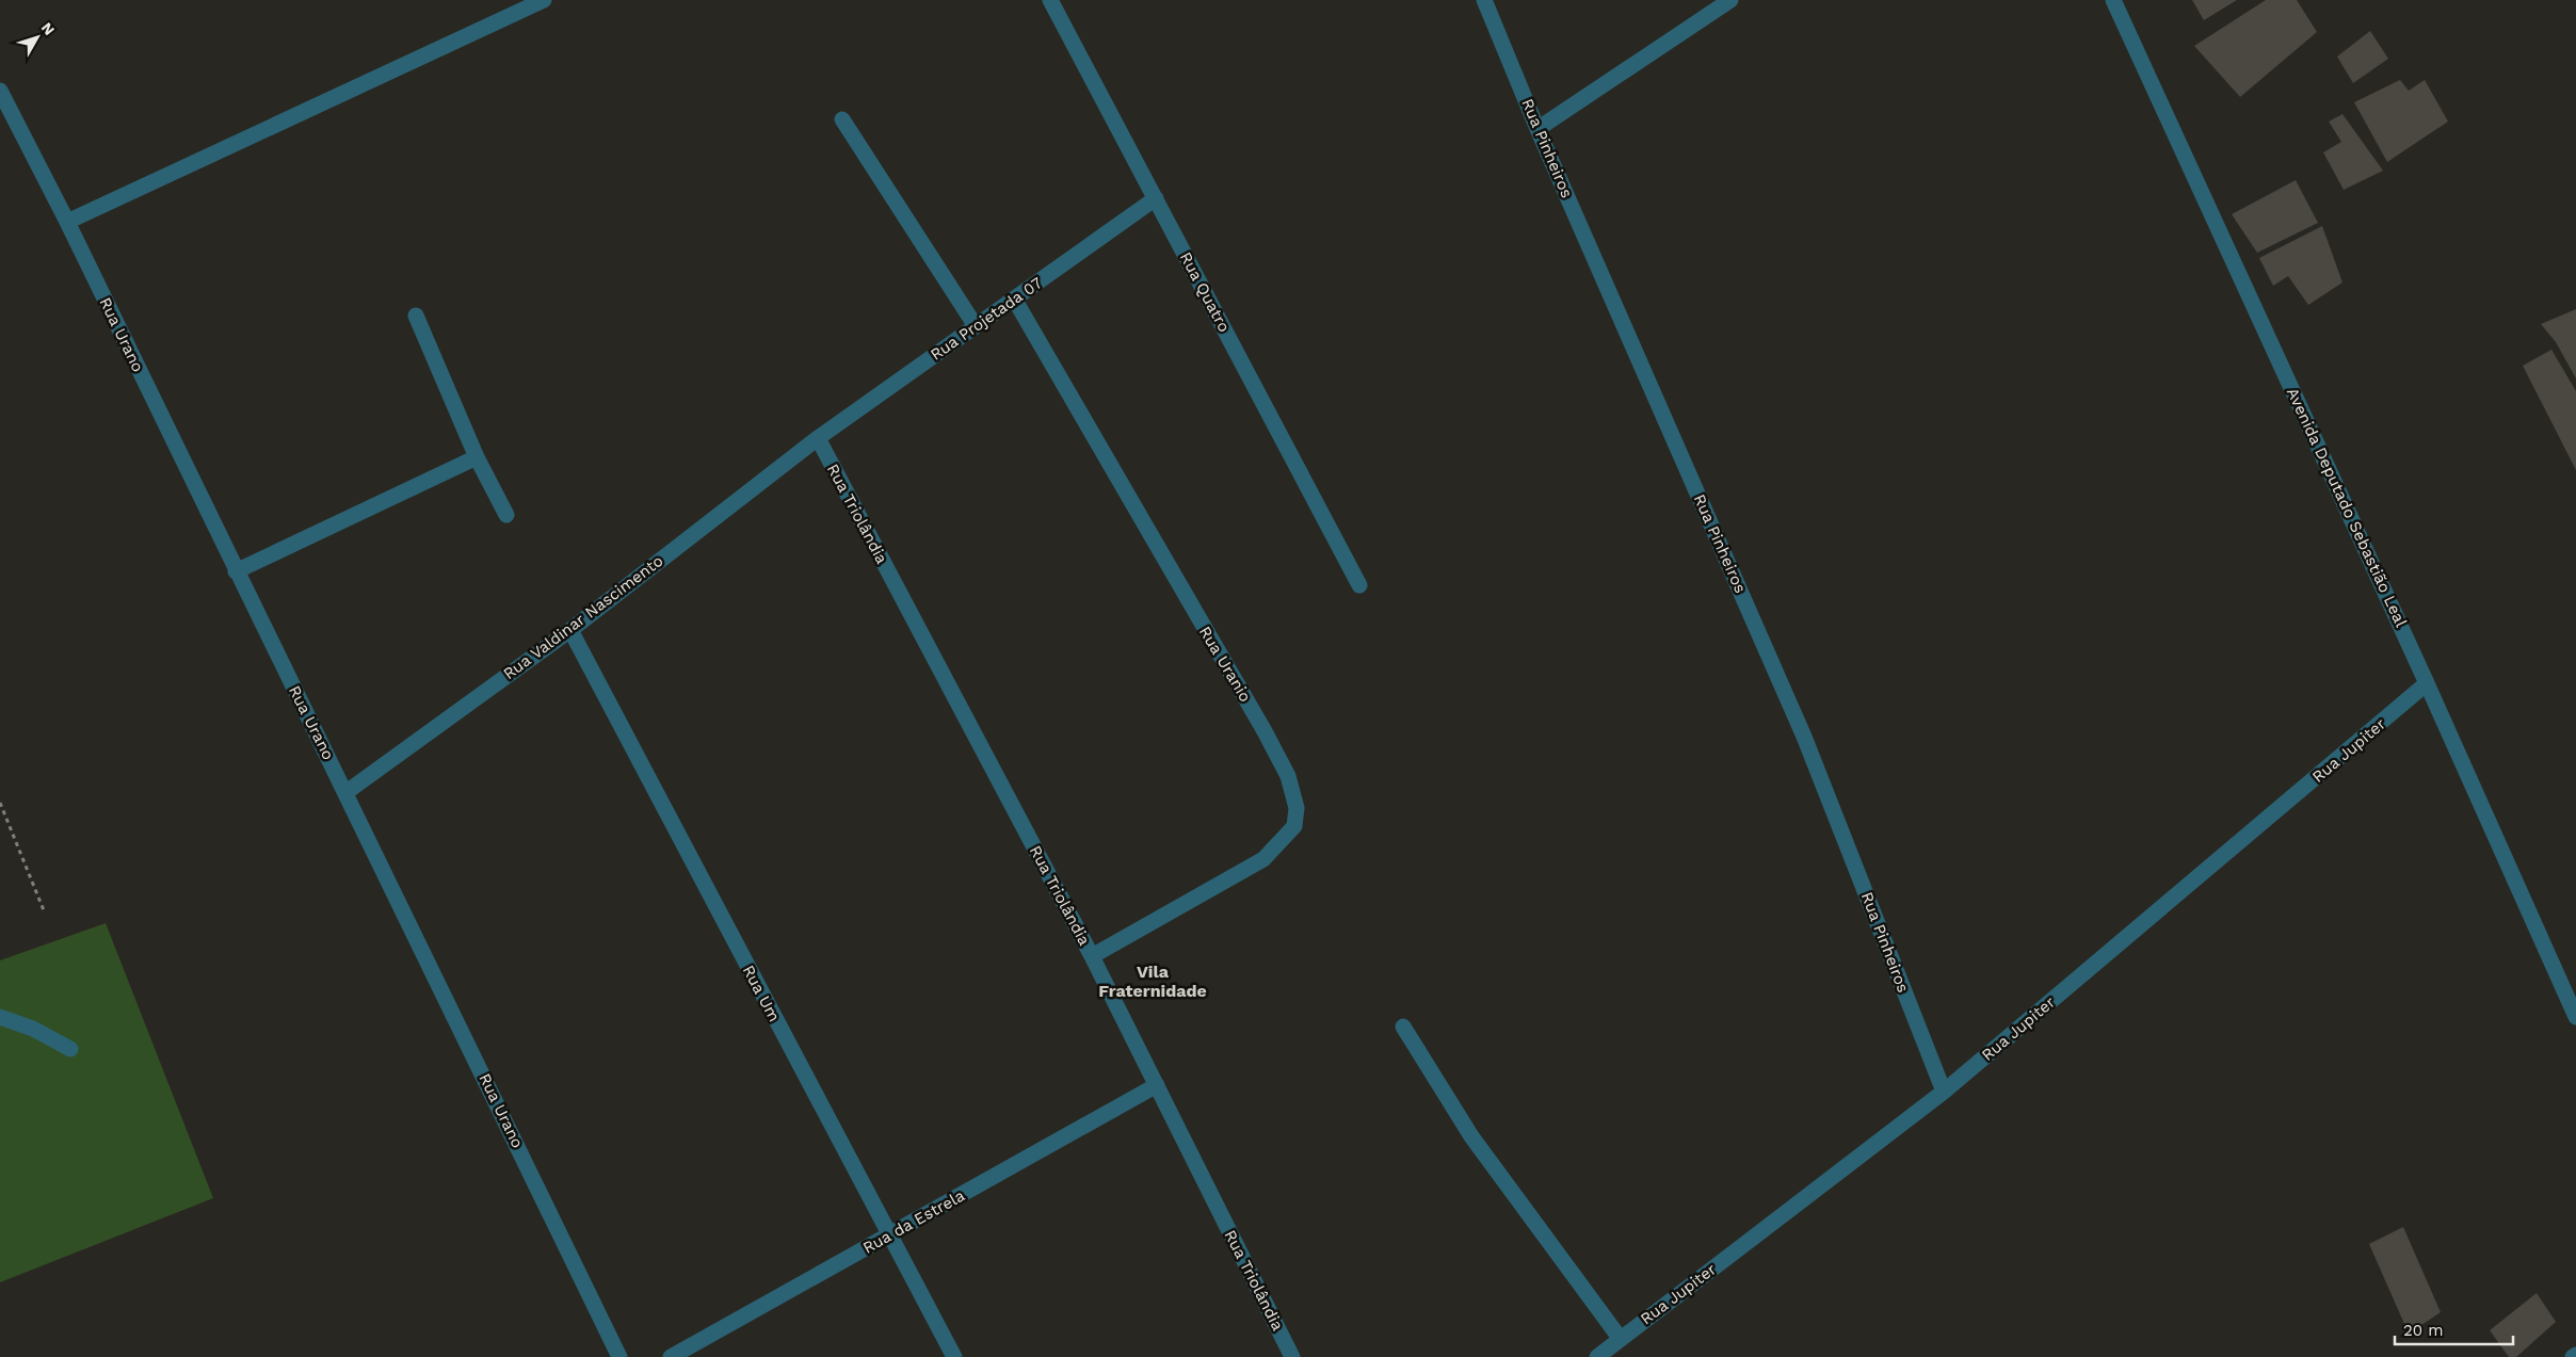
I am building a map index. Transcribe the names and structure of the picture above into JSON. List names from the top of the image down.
{
  "streets": {
    "street": [
      "Rua Pinheiros",
      "Rua Quatro",
      "Rua Projetada 07",
      "Rua Urano",
      "Avenida Deputado Sebastião Leal",
      "Rua Triolândia",
      "Rua Valdinar Nascimento",
      "Rua Uranio",
      "Rua Jupiter",
      "Rua Um",
      "Rua da Estrela"
    ]
  },
  "crossings": [
    ["Rua Pinheiros", "Rua Jupiter"],
    ["Rua Quatro", "Rua Projetada 07"],
    ["Rua Projetada 07", "Rua Triolândia"],
    ["Rua Projetada 07", "Rua Valdinar Nascimento"],
    ["Rua Projetada 07", "Rua Uranio"],
    ["Rua Urano", "Rua Valdinar Nascimento"],
    ["Avenida Deputado Sebastião Leal", "Rua Jupiter"],
    ["Rua Triolândia", "Rua Valdinar Nascimento"],
    ["Rua Triolândia", "Rua Uranio"],
    ["Rua Triolândia", "Rua da Estrela"],
    ["Rua Valdinar Nascimento", "Rua Um"],
    ["Rua Um", "Rua da Estrela"]
  ],
  "districts": ["Vila Fraternidade"],
  "scale_bar": "20 m",
  "north": "top right"
}
